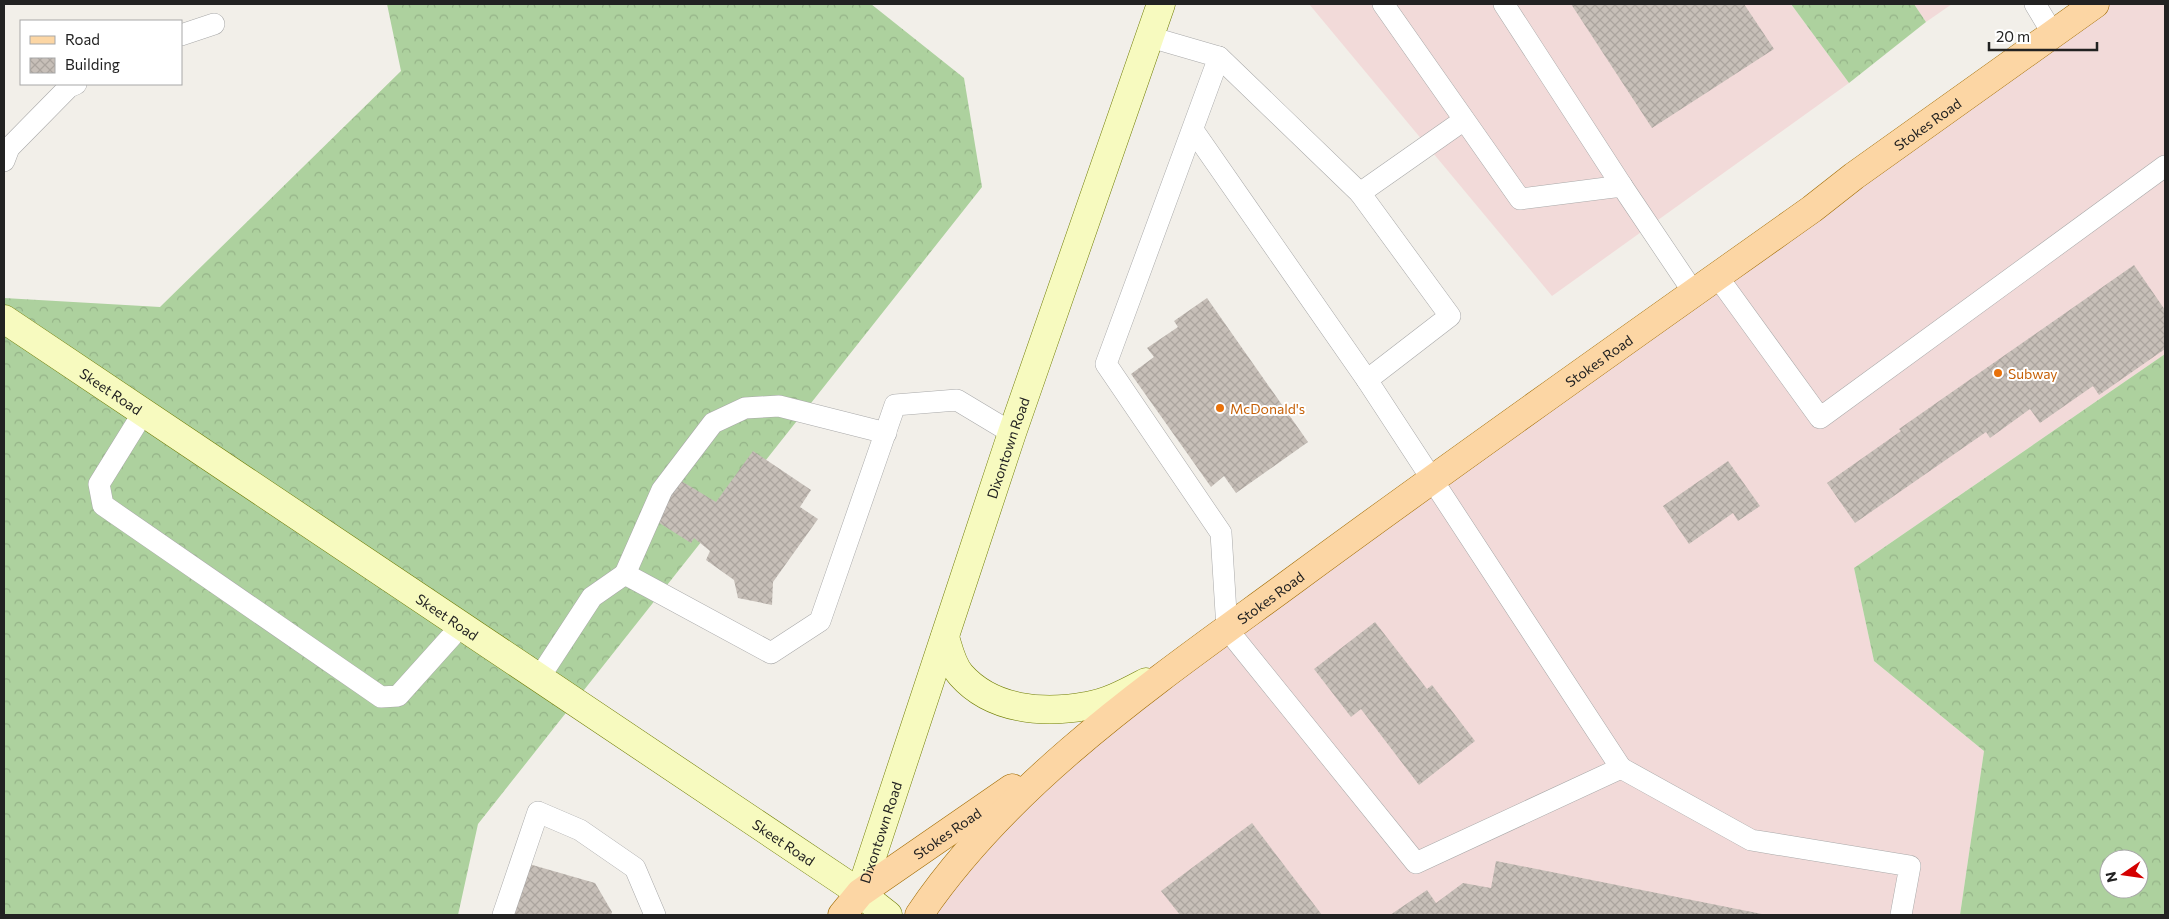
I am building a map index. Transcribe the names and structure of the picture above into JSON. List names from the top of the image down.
{
  "streets": {
    "main road": ["Stokes Road"],
    "street": ["Skeet Road", "Dixontown Road"]
  },
  "crossings": [
    ["Stokes Road", "Skeet Road"],
    ["Stokes Road", "Dixontown Road"],
    ["Skeet Road", "Dixontown Road"]
  ],
  "places": ["Subway", "McDonald's"],
  "legend": ["Road", "Building"],
  "scale_bar": "20 m",
  "north": "left"
}
